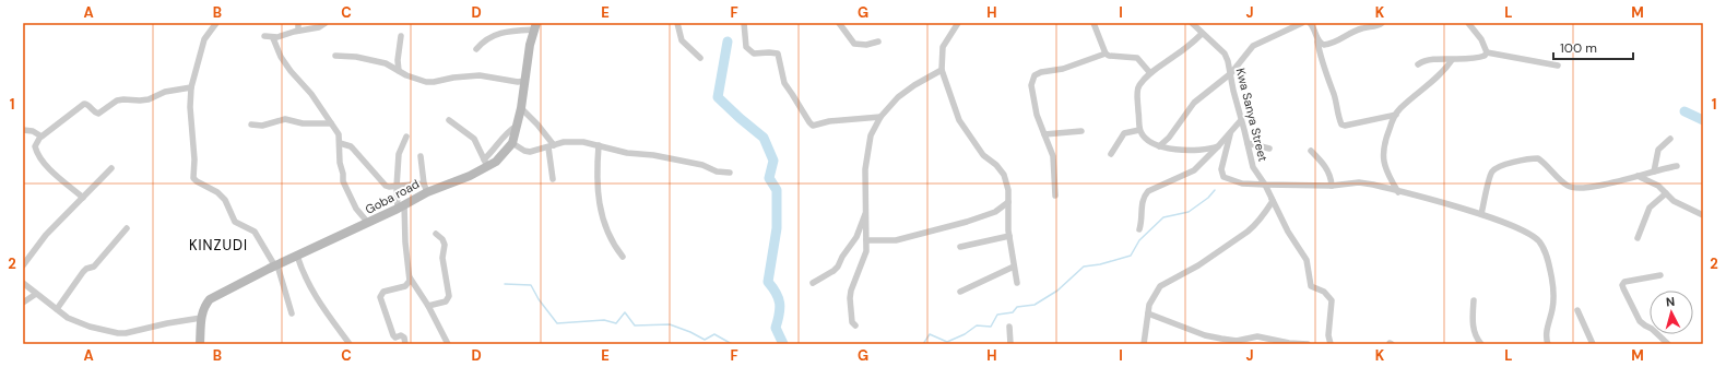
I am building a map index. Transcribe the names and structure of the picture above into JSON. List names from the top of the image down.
{
  "streets": {
    "street": ["Kwa Sanya Street", "Goba road"]
  },
  "districts": ["KINZUDI"],
  "scale_bar": "100 m",
  "north": "top",
  "grid": {
    "columns": [
      "A",
      "B",
      "C",
      "D",
      "E",
      "F",
      "G",
      "H",
      "I",
      "J",
      "K",
      "L",
      "M"
    ],
    "rows": ["1", "2"]
  }
}
